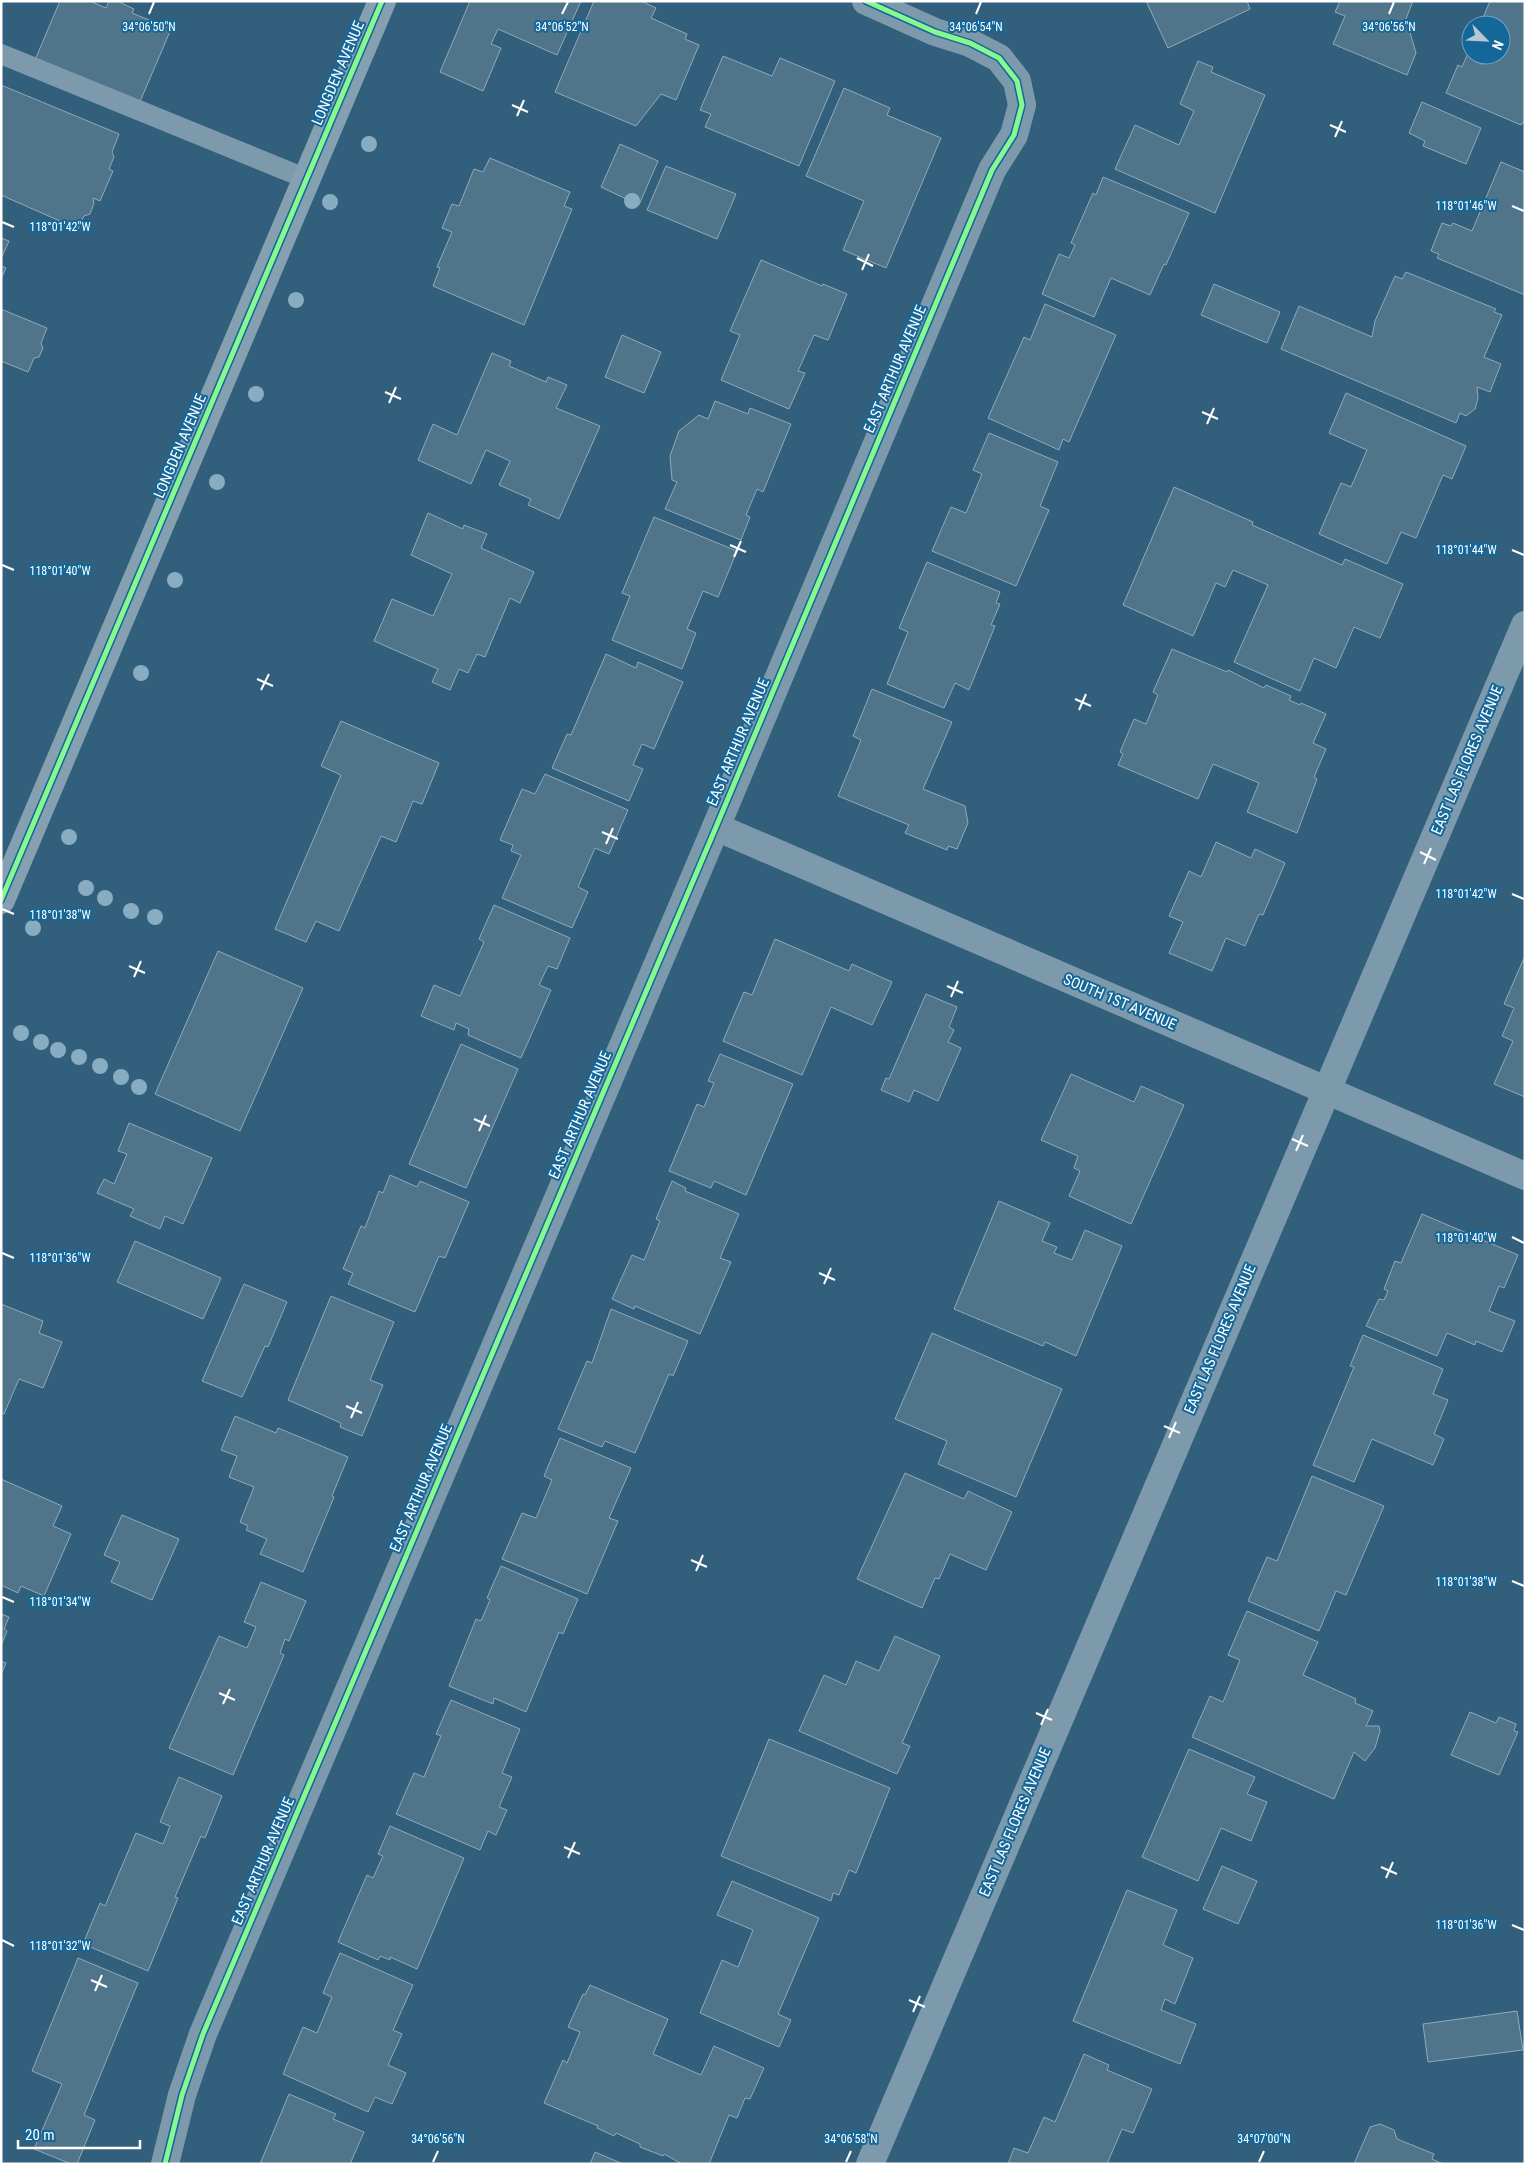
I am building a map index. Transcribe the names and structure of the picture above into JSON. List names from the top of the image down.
{
  "streets": {
    "street": [
      "LONGDEN AVENUE",
      "EAST ARTHUR AVENUE",
      "EAST LAS FLORES AVENUE",
      "SOUTH 1ST AVENUE"
    ]
  },
  "crossings": [
    ["EAST ARTHUR AVENUE", "SOUTH 1ST AVENUE"],
    ["EAST LAS FLORES AVENUE", "SOUTH 1ST AVENUE"]
  ],
  "scale_bar": "20 m",
  "north": "bottom right",
  "coordinates": [
    "34°06'50\"N",
    "34°06'52\"N",
    "34°06'54\"N",
    "34°06'56\"N",
    "118°01'46\"W",
    "118°01'42\"W",
    "118°01'44\"W",
    "118°01'40\"W",
    "118°01'38\"W",
    "118°01'36\"W",
    "118°01'34\"W",
    "118°01'32\"W",
    "34°06'58\"N",
    "34°07'00\"N"
  ]
}
